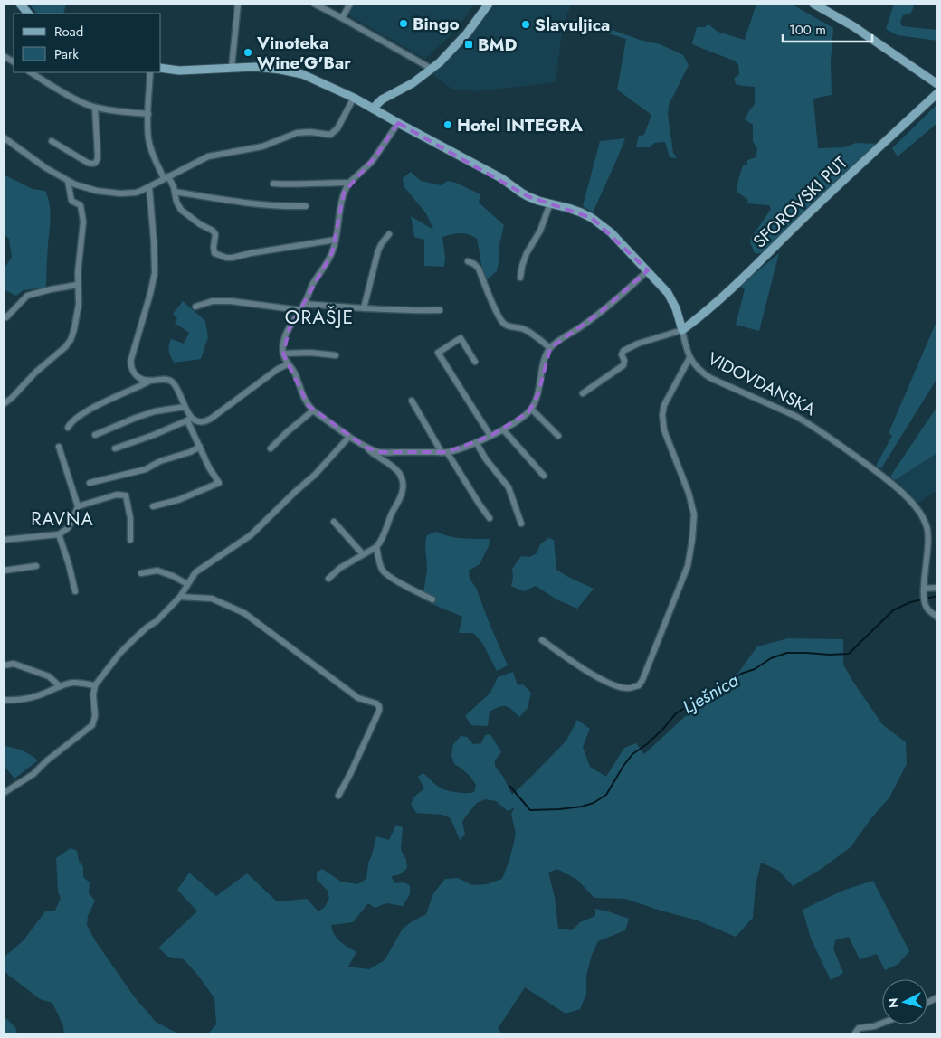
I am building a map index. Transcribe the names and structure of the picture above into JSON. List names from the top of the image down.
{
  "streets": {
    "street": ["SFOROVSKI PUT", "VIDOVDANSKA"]
  },
  "crossings": [
    ["SFOROVSKI PUT", "VIDOVDANSKA"]
  ],
  "districts": ["ORAŠJE", "RAVNA"],
  "water": ["Lješnica"],
  "places": {
    "other": [
      "Bingo",
      "Slavuljica",
      "Vinoteka Wine'G'Bar",
      "Hotel INTEGRA"
    ],
    "transit": ["BMD"]
  },
  "legend": ["Road", "Park"],
  "scale_bar": "100 m",
  "north": "left"
}
